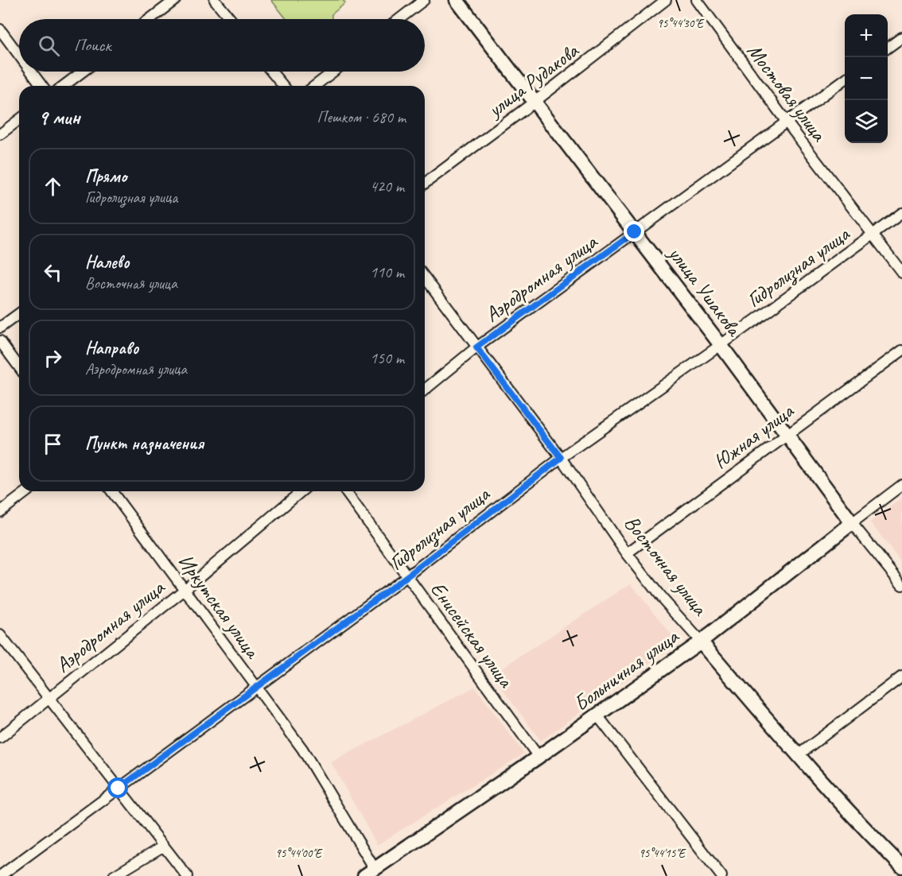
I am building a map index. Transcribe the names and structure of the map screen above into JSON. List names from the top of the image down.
{
  "streets": {
    "street": [
      "улица Рудакова",
      "Мостовая улица",
      "Гидролизная улица",
      "Аэродромная улица",
      "улица Ушакова",
      "Южная улица",
      "Восточная улица",
      "Иркутская улица",
      "Енисейская улица",
      "Больничная улица"
    ]
  },
  "crossings": [
    ["улица Рудакова", "улица Ушакова"],
    ["Мостовая улица", "Гидролизная улица"],
    ["Мостовая улица", "Аэродромная улица"],
    ["Гидролизная улица", "улица Ушакова"],
    ["Гидролизная улица", "Восточная улица"],
    ["Гидролизная улица", "Иркутская улица"],
    ["Гидролизная улица", "Енисейская улица"],
    ["Аэродромная улица", "улица Ушакова"],
    ["Аэродромная улица", "Восточная улица"],
    ["Аэродромная улица", "Иркутская улица"],
    ["улица Ушакова", "Южная улица"],
    ["улица Ушакова", "Больничная улица"],
    ["Южная улица", "Восточная улица"],
    ["Восточная улица", "Больничная улица"],
    ["Иркутская улица", "Больничная улица"],
    ["Енисейская улица", "Больничная улица"]
  ],
  "page": {
    "map_buttons": ["+", "−"],
    "search": "Поиск",
    "heading": ["9 мин", "Пешком · 680 m"],
    "list": [
      ["Прямо", "Гидролизная улица", "420 m"],
      ["Налево", "Восточная улица", "110 m"],
      ["Направо", "Аэродромная улица", "150 m"],
      "Пункт назначения"
    ]
  },
  "coordinates": ["95°44'30\"E", "95°44'00\"E", "95°44'15\"E"]
}
